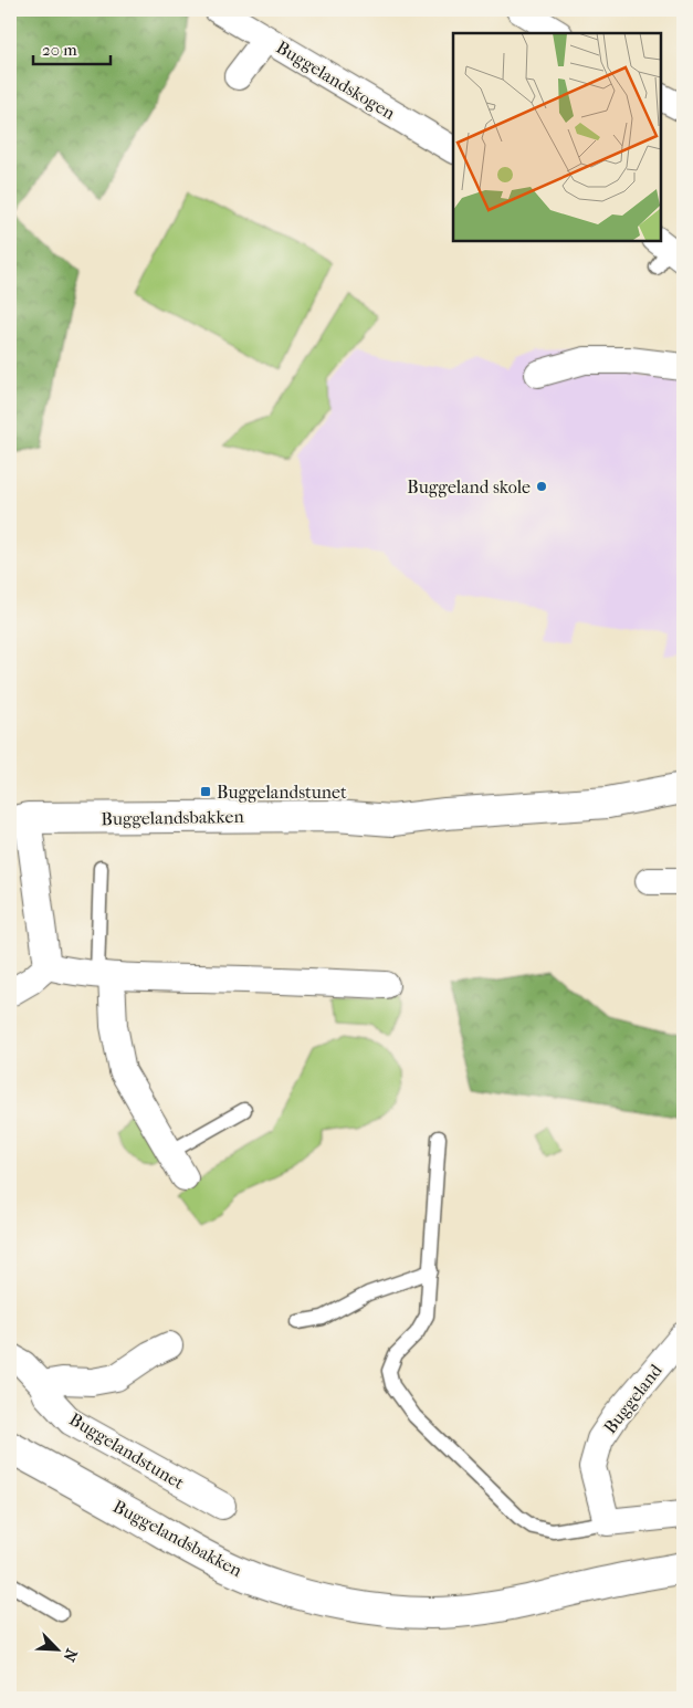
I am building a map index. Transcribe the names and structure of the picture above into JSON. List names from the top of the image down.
{
  "streets": {
    "street": [
      "Buggelandskogen",
      "Buggelandsbakken",
      "Buggeland",
      "Buggelandstunet"
    ]
  },
  "places": {
    "other": ["Buggeland skole"],
    "transit": ["Buggelandstunet"]
  },
  "scale_bar": "20 m",
  "north": "bottom right"
}
